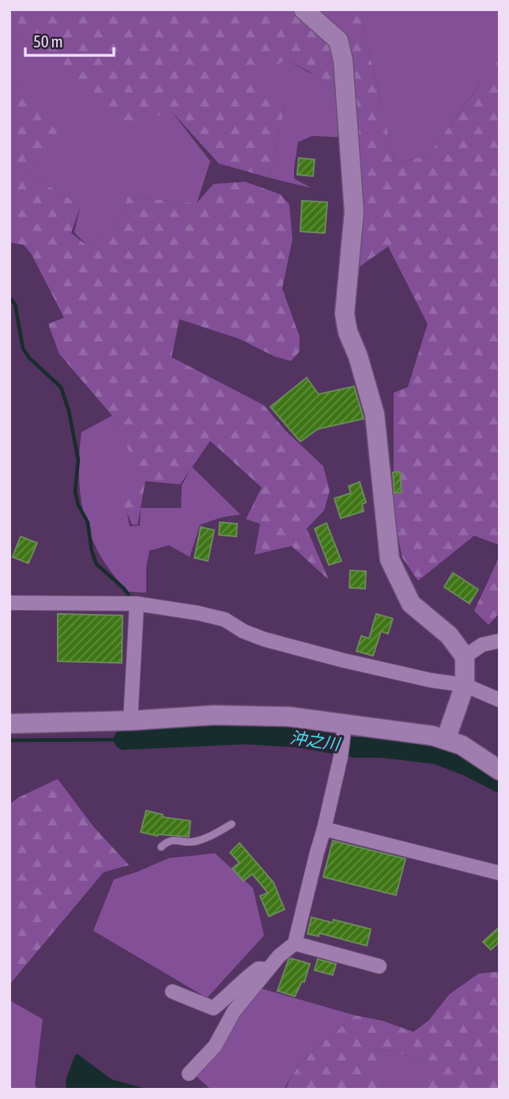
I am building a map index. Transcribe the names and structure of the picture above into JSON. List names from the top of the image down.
{
  "water": ["沖之川"],
  "scale_bar": "50 m"
}
